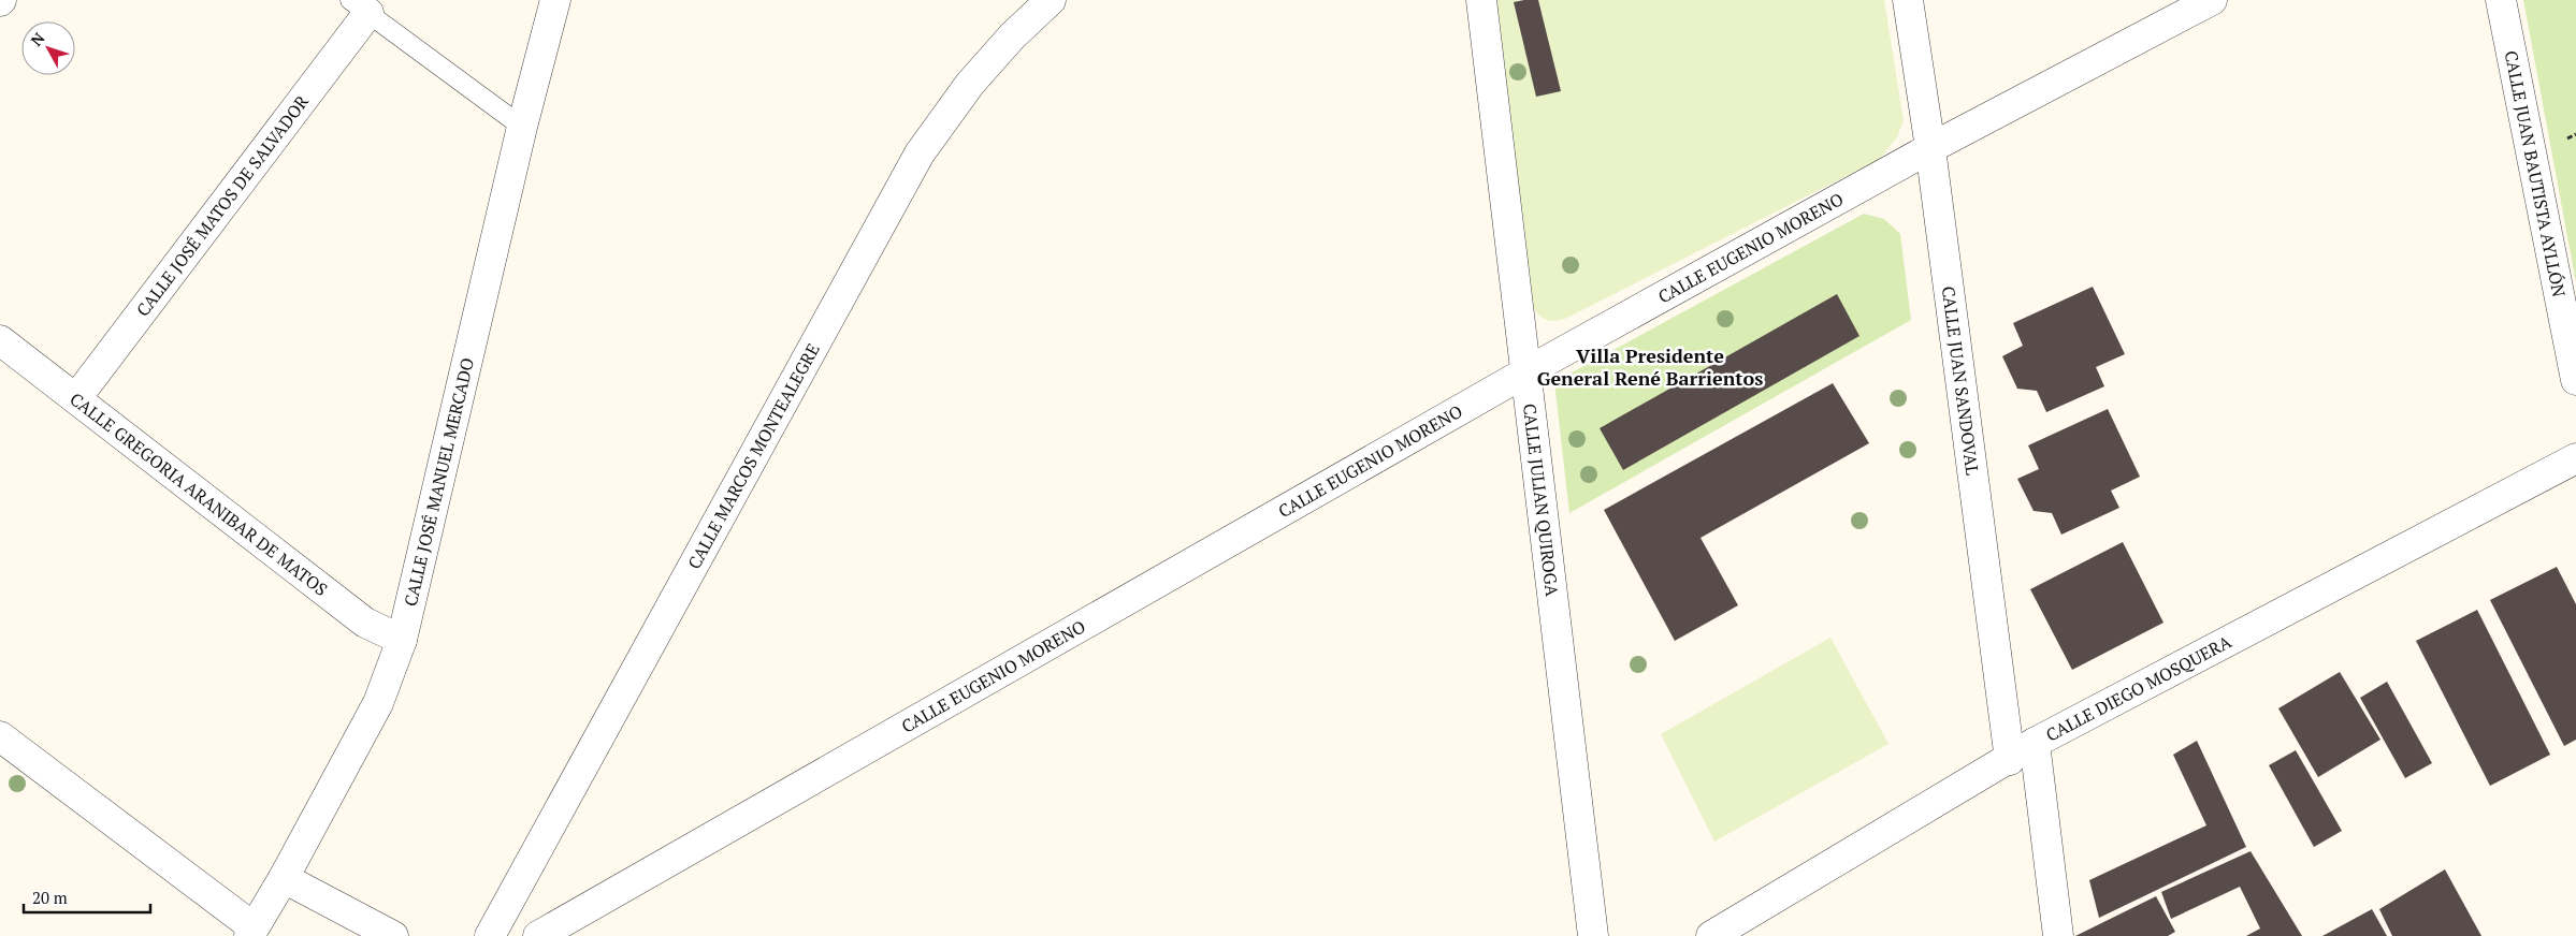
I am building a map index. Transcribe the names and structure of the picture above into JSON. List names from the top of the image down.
{
  "streets": {
    "street": [
      "CALLE JUAN BAUTISTA AYLLÓN",
      "CALLE JOSÉ MATOS DE SALVADOR",
      "CALLE EUGENIO MORENO",
      "CALLE JUAN SANDOVAL",
      "CALLE MARCOS MONTEALEGRE",
      "CALLE JOSÉ MANUEL MERCADO",
      "CALLE GREGORIA ARANIBAR DE MATOS",
      "CALLE JULIAN QUIROGA",
      "CALLE DIEGO MOSQUERA"
    ]
  },
  "crossings": [
    ["CALLE JOSÉ MATOS DE SALVADOR", "CALLE GREGORIA ARANIBAR DE MATOS"],
    ["CALLE EUGENIO MORENO", "CALLE JUAN SANDOVAL"],
    ["CALLE EUGENIO MORENO", "CALLE JULIAN QUIROGA"],
    ["CALLE JUAN SANDOVAL", "CALLE DIEGO MOSQUERA"],
    ["CALLE JOSÉ MANUEL MERCADO", "CALLE GREGORIA ARANIBAR DE MATOS"]
  ],
  "districts": ["Villa Presidente General René Barrientos"],
  "scale_bar": "20 m",
  "north": "top left"
}
